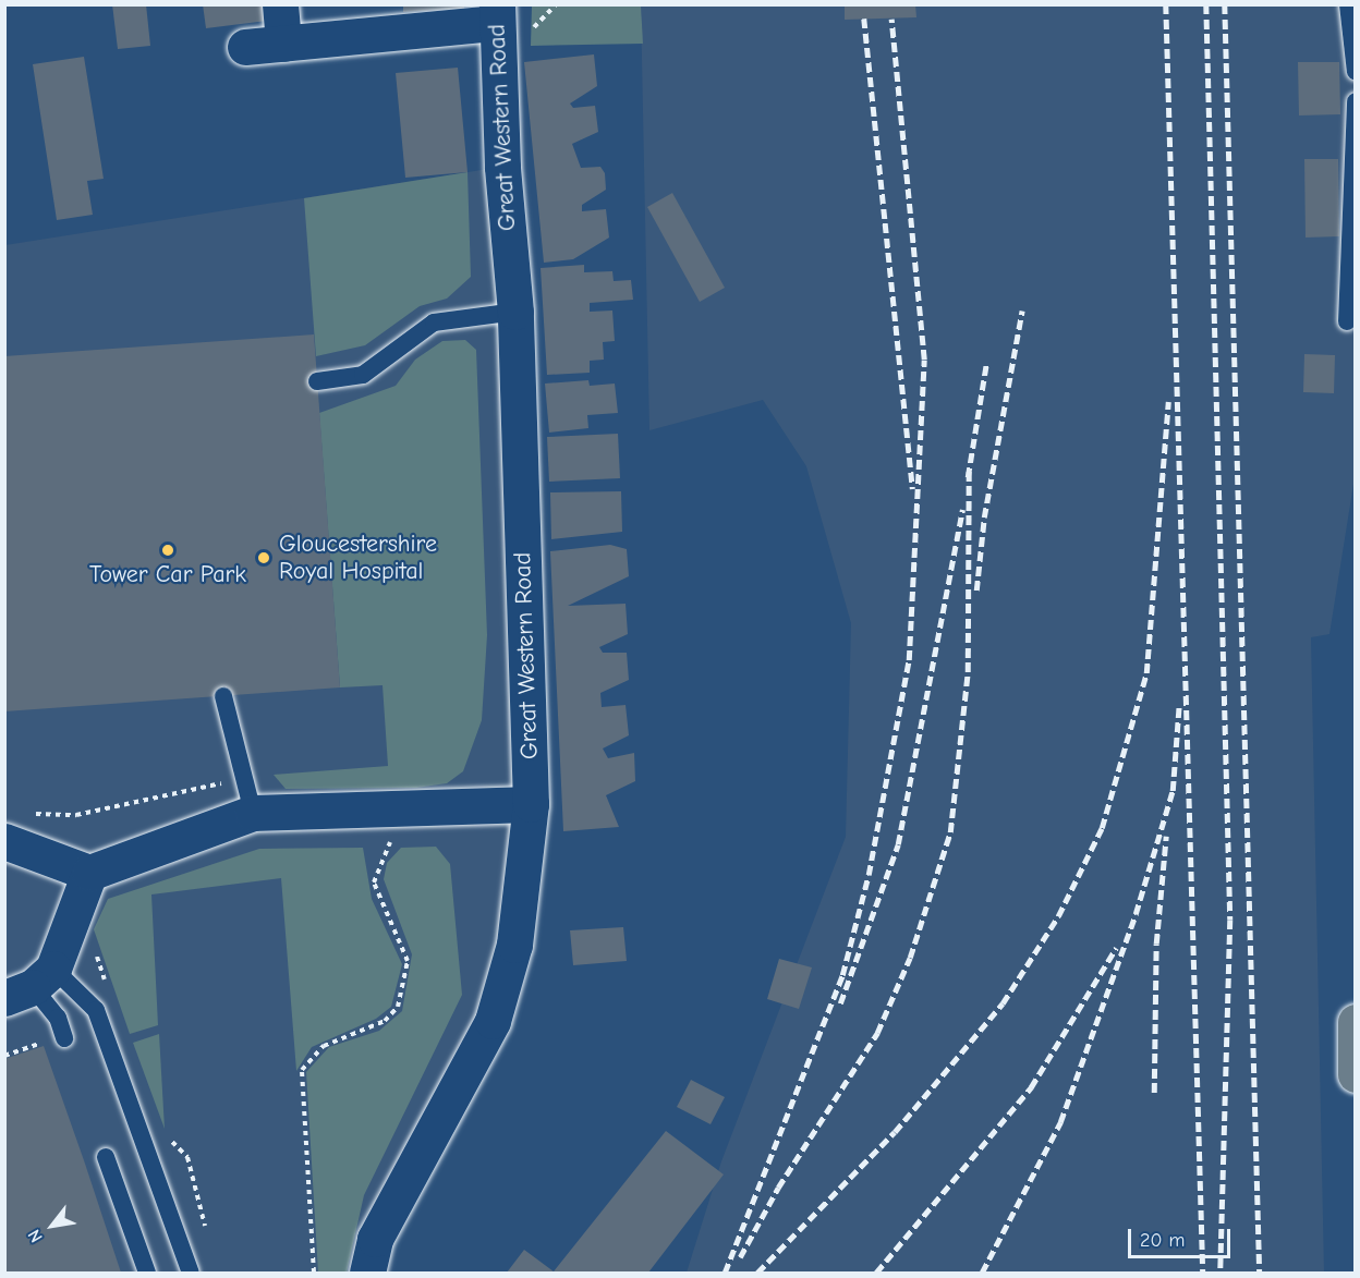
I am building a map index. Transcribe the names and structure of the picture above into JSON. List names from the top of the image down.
{
  "streets": {
    "street": ["Great Western Road"]
  },
  "places": ["Tower Car Park", "Gloucestershire Royal Hospital"],
  "scale_bar": "20 m",
  "north": "bottom left"
}
